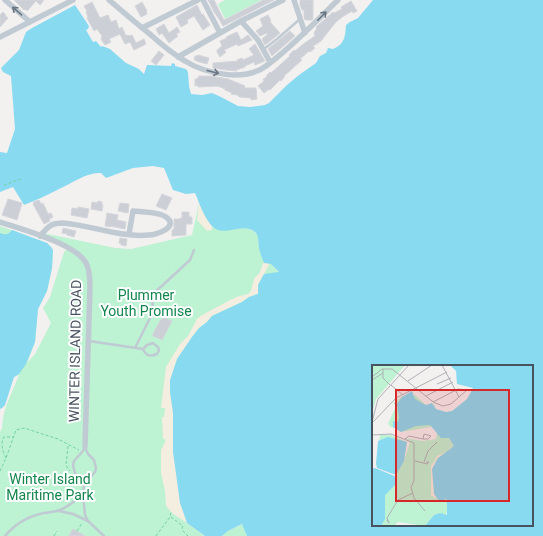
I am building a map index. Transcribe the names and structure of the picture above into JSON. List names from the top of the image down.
{
  "streets": {
    "street": ["WINTER ISLAND ROAD"]
  },
  "parks": ["Plummer Youth Promise", "Winter Island Maritime Park"]
}
